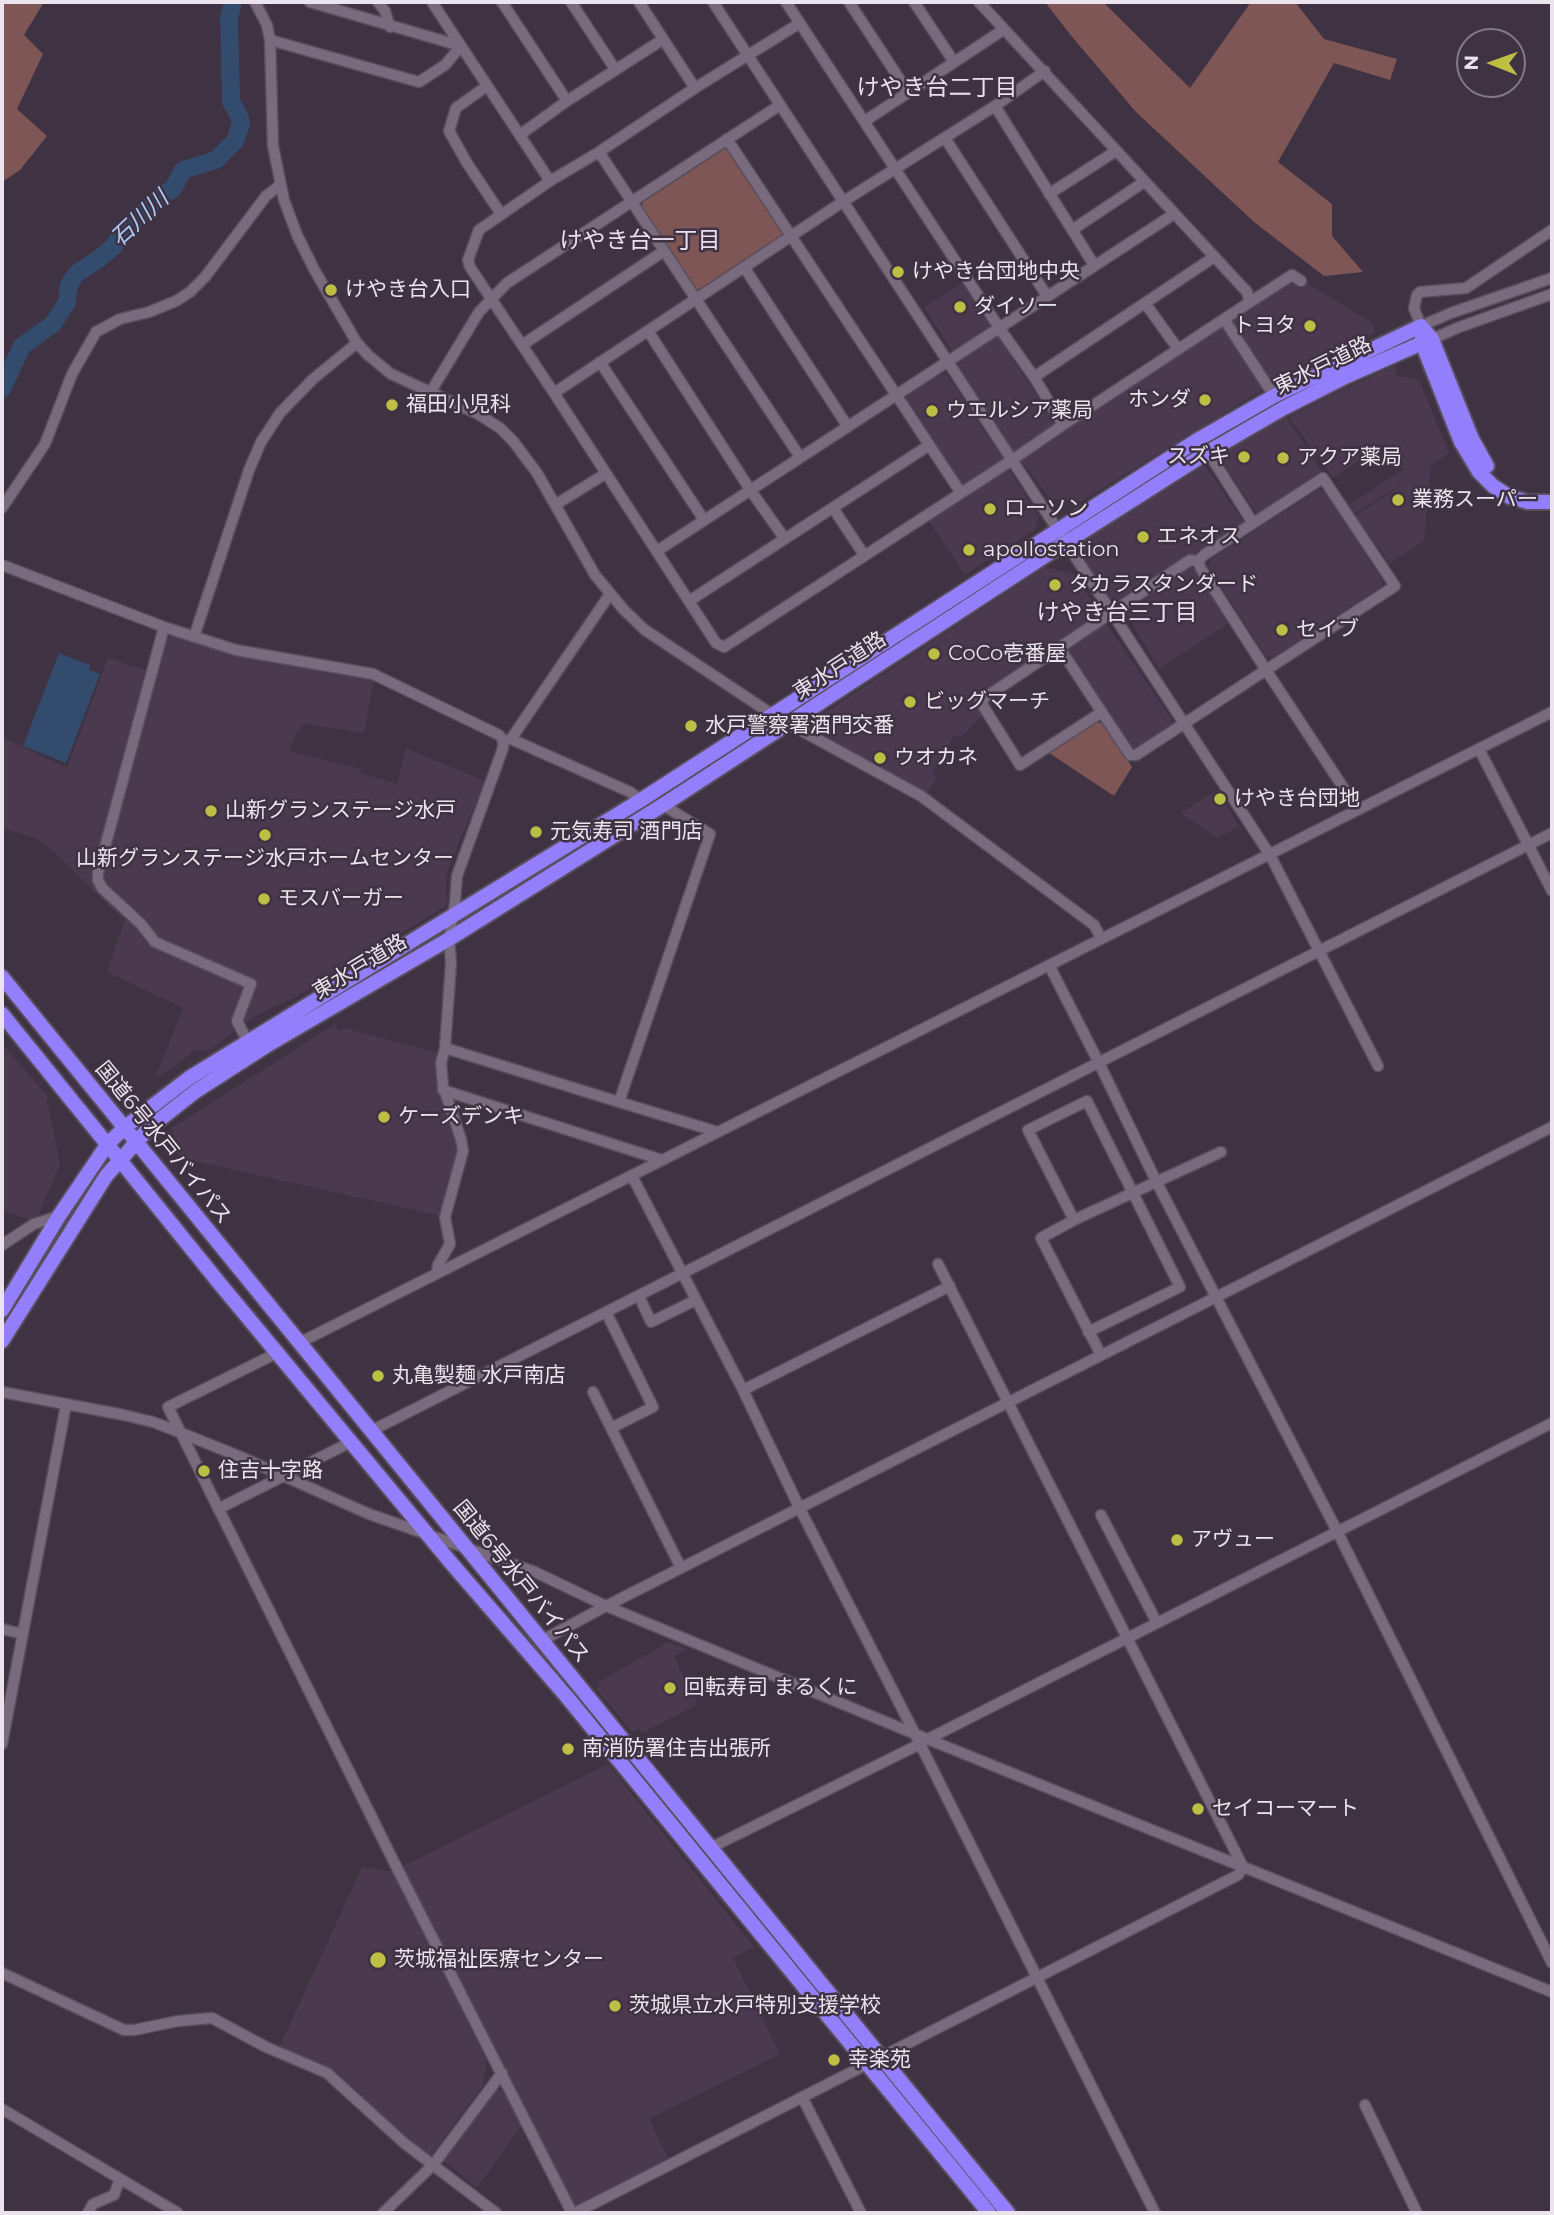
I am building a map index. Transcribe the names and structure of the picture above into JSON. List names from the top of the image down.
{
  "streets": {
    "highway": ["東水戸道路", "国道6号水戸バイパス"]
  },
  "crossings": [
    ["東水戸道路", "国道6号水戸バイパス"]
  ],
  "districts": ["けやき台二丁目", "けやき台一丁目", "けやき台三丁目"],
  "water": ["石川川"],
  "places": [
    "けやき台団地中央",
    "けやき台入口",
    "ダイソー",
    "トヨタ",
    "ホンダ",
    "福田小児科",
    "ウエルシア薬局",
    "スズキ",
    "アクア薬局",
    "業務スーパー",
    "ローソン",
    "エネオス",
    "apollostation",
    "タカラスタンダード",
    "セイブ",
    "CoCo壱番屋",
    "ビッグマーチ",
    "水戸警察署酒門交番",
    "ウオカネ",
    "けやき台団地",
    "山新グランステージ水戸",
    "元気寿司 酒門店",
    "山新グランステージ水戸ホームセンター",
    "モスバーガー",
    "ケーズデンキ",
    "丸亀製麺 水戸南店",
    "住吉十字路",
    "アヴュー",
    "回転寿司 まるくに",
    "南消防署住吉出張所",
    "セイコーマート",
    "茨城福祉医療センター",
    "茨城県立水戸特別支援学校",
    "幸楽苑"
  ],
  "north": "left"
}
